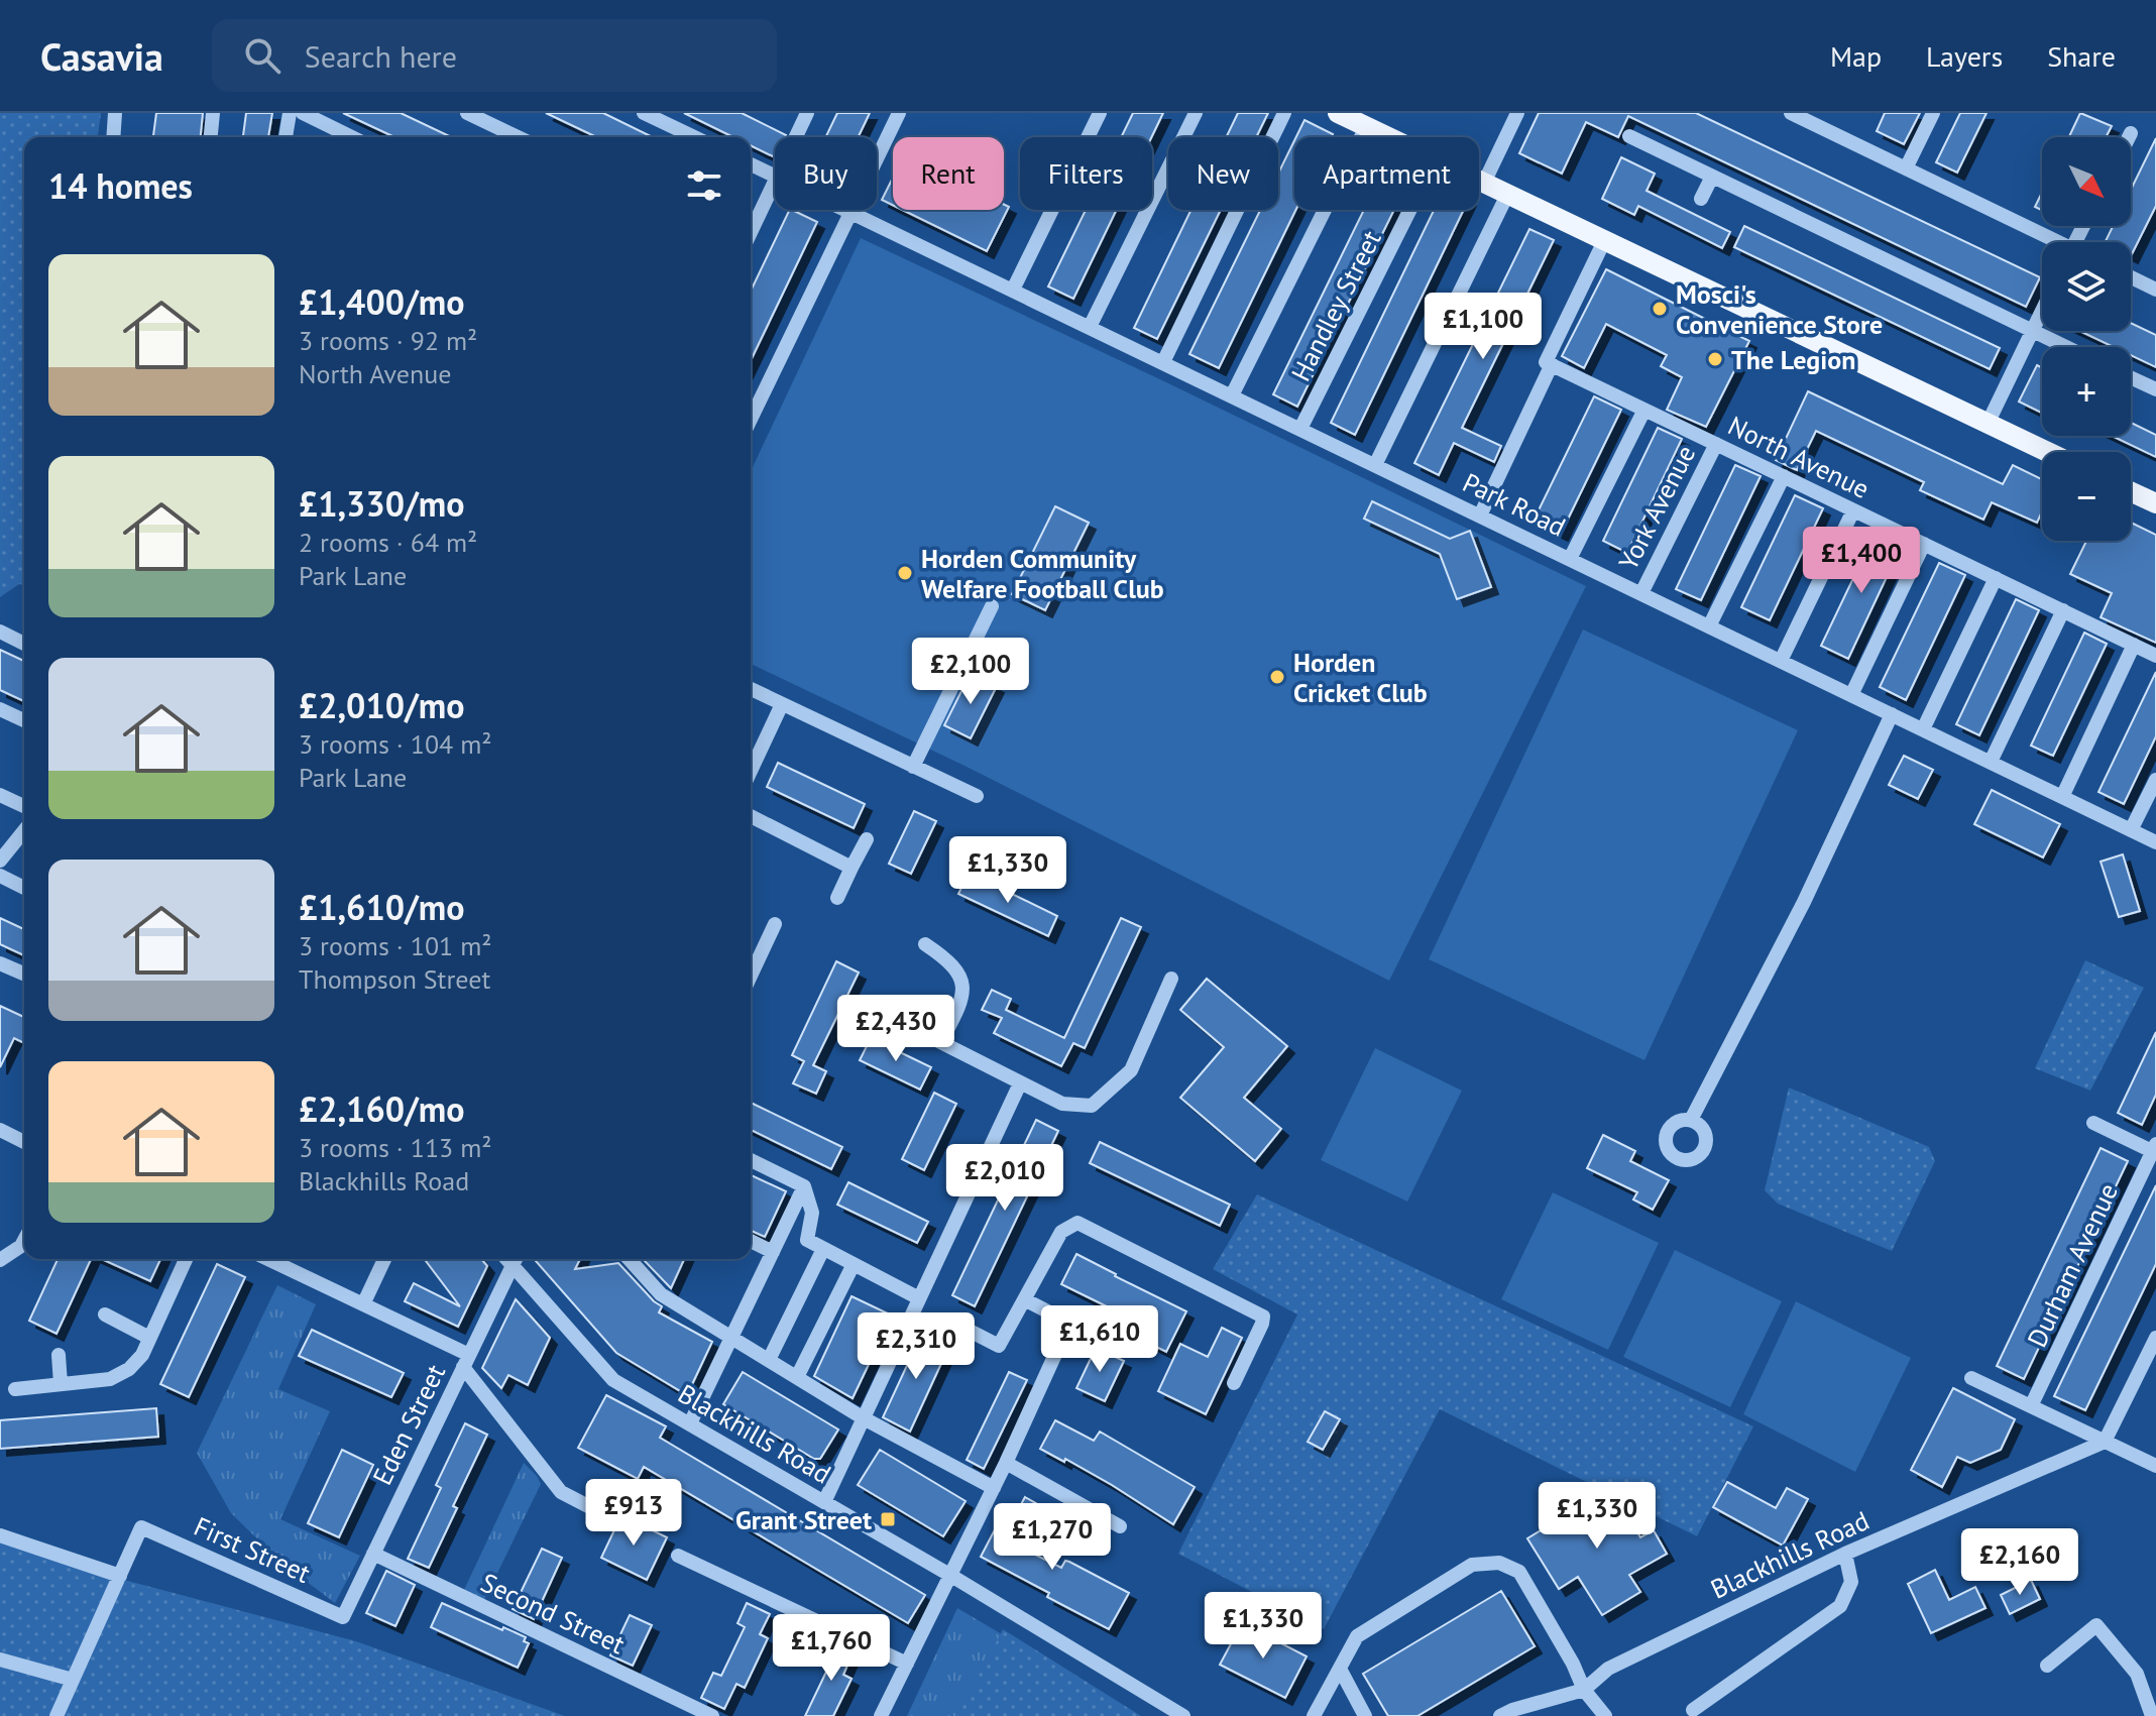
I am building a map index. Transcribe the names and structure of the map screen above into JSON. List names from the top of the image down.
{
  "streets": {
    "street": [
      "Handley Street",
      "North Avenue",
      "Park Road",
      "York Avenue",
      "Durham Avenue",
      "Eden Street",
      "Blackhills Road",
      "First Street",
      "Second Street"
    ]
  },
  "crossings": [
    ["Handley Street", "Park Road"],
    ["North Avenue", "York Avenue"],
    ["Park Road", "York Avenue"],
    ["Eden Street", "Blackhills Road"],
    ["Eden Street", "First Street"],
    ["Eden Street", "Second Street"]
  ],
  "places": {
    "other": [
      "Mosci's Convenience Store",
      "The Legion",
      "Horden Community Welfare Football Club",
      "Horden Cricket Club"
    ],
    "transit": ["Grant Street"]
  },
  "north": "bottom right",
  "page": {
    "header": "Casavia",
    "search": "Search here",
    "nav": ["Map", "Layers", "Share"],
    "map_buttons": ["+", "−"],
    "chip": [
      "Buy",
      "Rent",
      "Filters",
      "New",
      "Apartment"
    ],
    "heading": "14 homes",
    "list": [
      {
        "name": "£1,400/mo",
        "note": "3 rooms · 92 m² · North Avenue"
      },
      {
        "name": "£1,330/mo",
        "note": "2 rooms · 64 m² · Park Lane"
      },
      {
        "name": "£2,010/mo",
        "note": "3 rooms · 104 m² · Park Lane"
      },
      {
        "name": "£1,610/mo",
        "note": "3 rooms · 101 m² · Thompson Street"
      },
      {
        "name": "£2,160/mo",
        "note": "3 rooms · 113 m² · Blackhills Road"
      }
    ],
    "price": [
      "£1,100",
      "£1,400",
      "£2,100",
      "£1,330",
      "£2,430",
      "£2,010",
      "£1,610",
      "£2,310",
      "£913",
      "£1,330",
      "£1,270",
      "£2,160",
      "£1,330",
      "£1,760"
    ]
  }
}
